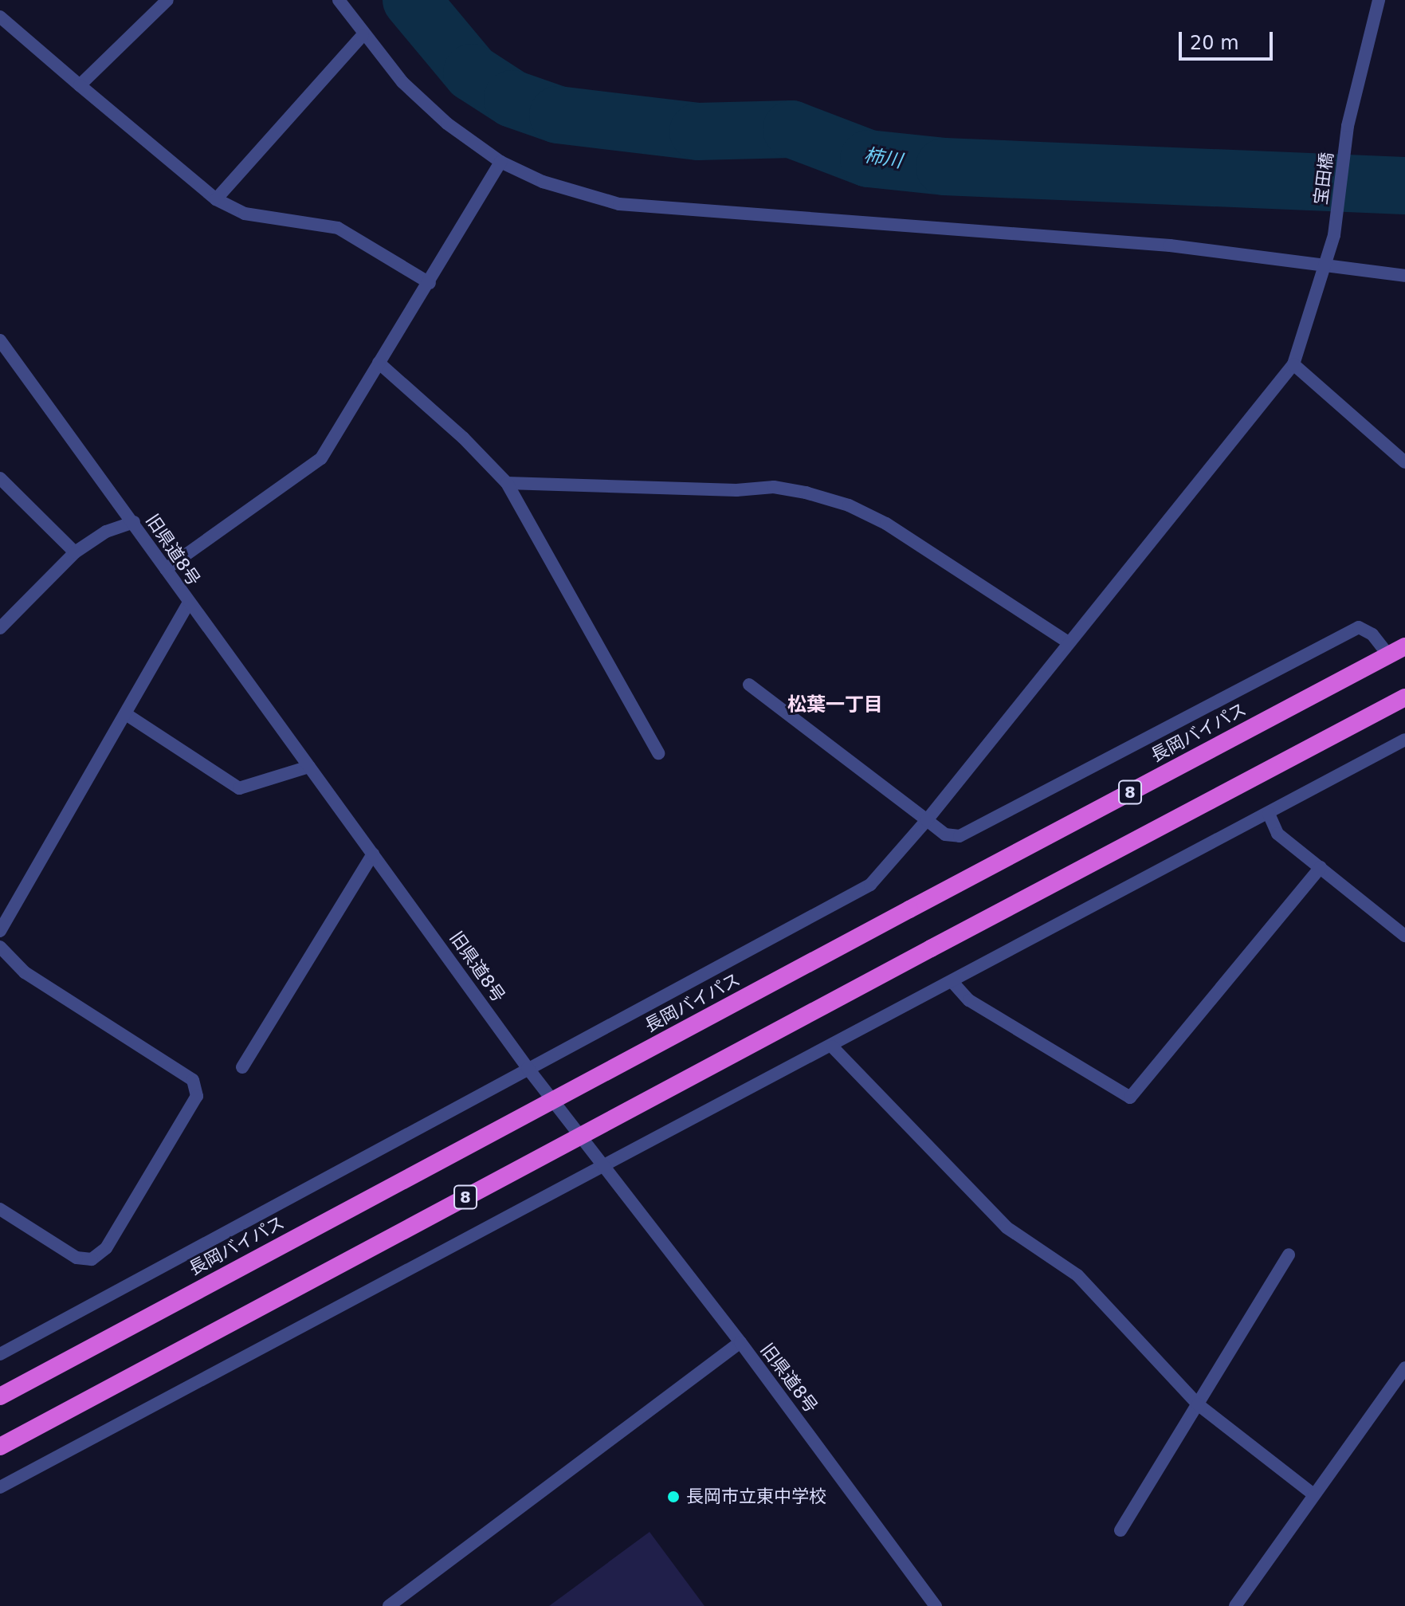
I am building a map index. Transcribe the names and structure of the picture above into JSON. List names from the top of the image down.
{
  "streets": {
    "highway": ["長岡バイパス", "8"],
    "street": ["宝田橋", "旧県道8号"]
  },
  "districts": ["松葉一丁目"],
  "water": ["柿川"],
  "places": ["長岡市立東中学校"],
  "scale_bar": "20 m"
}
